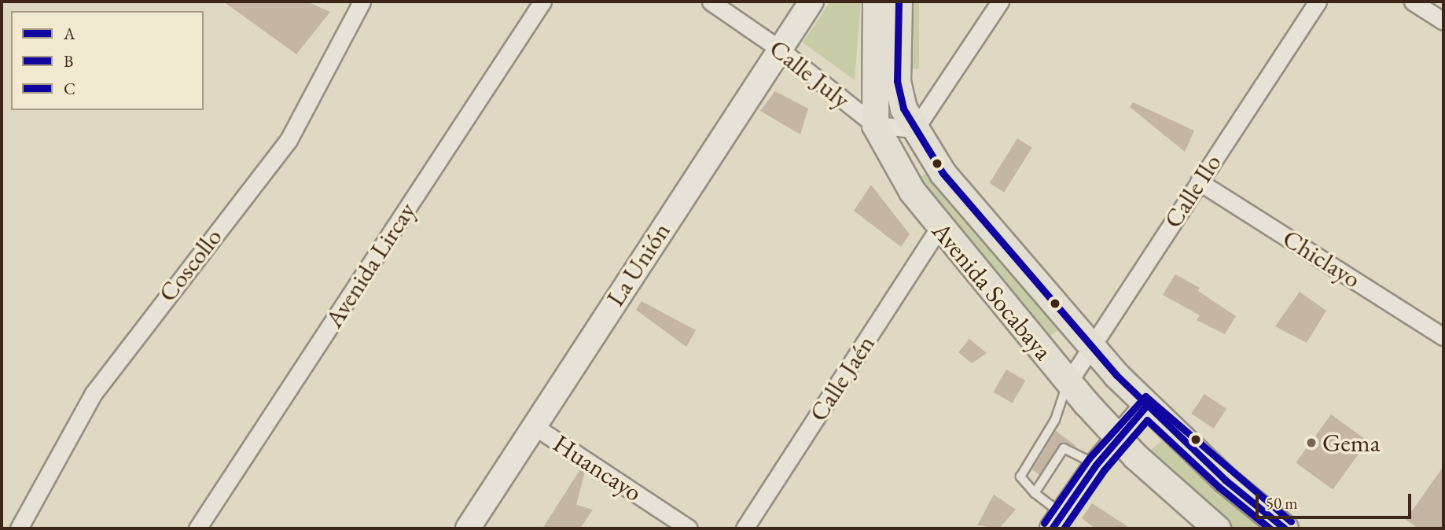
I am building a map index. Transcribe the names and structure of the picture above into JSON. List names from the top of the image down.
{
  "streets": {
    "main road": ["La Unión", "Avenida Socabaya"],
    "street": [
      "Calle July",
      "Calle Ilo",
      "Chiclayo",
      "Coscollo",
      "Avenida Lircay",
      "Calle Jaén",
      "Huancayo"
    ]
  },
  "crossings": [
    ["Calle July", "La Unión"],
    ["Calle July", "Avenida Socabaya"],
    ["Calle Ilo", "Chiclayo"],
    ["Calle Ilo", "Avenida Socabaya"],
    ["La Unión", "Huancayo"],
    ["Avenida Socabaya", "Calle Jaén"]
  ],
  "places": ["Gema"],
  "lines": ["transit line A", "transit line C", "transit line B"],
  "legend": ["A", "B", "C"],
  "scale_bar": "50 m"
}
